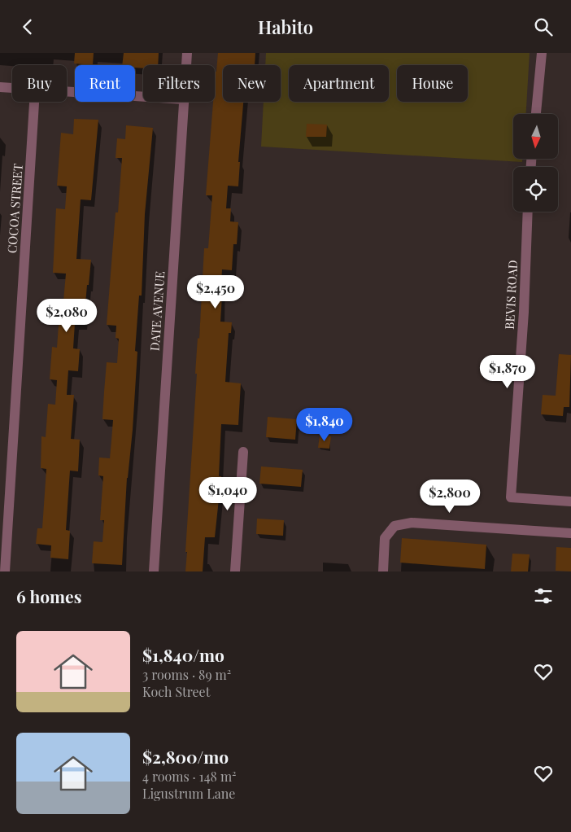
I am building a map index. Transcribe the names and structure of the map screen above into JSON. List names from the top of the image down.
{
  "streets": {
    "street": ["COCOA STREET", "BEVIS ROAD", "DATE AVENUE"]
  },
  "north": "bottom",
  "page": {
    "header": "Habito",
    "chip": [
      "Buy",
      "Rent",
      "Filters",
      "New",
      "Apartment",
      "House"
    ],
    "price": [
      "$2,450",
      "$2,080",
      "$1,870",
      "$1,840",
      "$1,040",
      "$2,800"
    ],
    "heading": "6 homes",
    "list": [
      {
        "name": "$1,840/mo",
        "note": "3 rooms · 89 m² · Koch Street"
      },
      {
        "name": "$2,800/mo",
        "note": "4 rooms · 148 m² · Ligustrum Lane"
      }
    ]
  }
}
